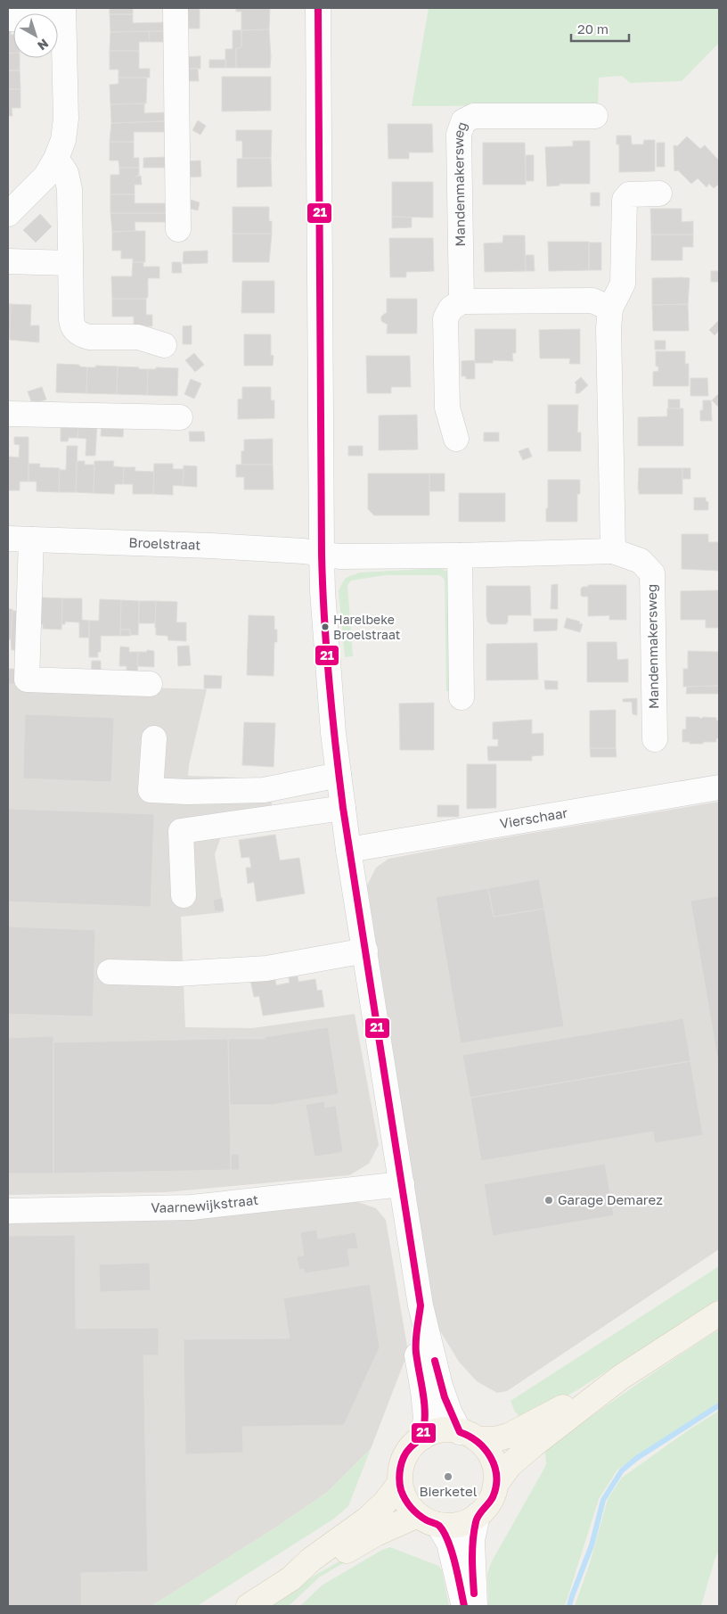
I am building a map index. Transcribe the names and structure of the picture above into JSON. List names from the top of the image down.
{
  "streets": {
    "street": [
      "Mandenmakersweg",
      "Broelstraat",
      "Vierschaar",
      "Vaarnewijkstraat"
    ]
  },
  "crossings": [
    ["Mandenmakersweg", "Broelstraat"]
  ],
  "places": ["Harelbeke Broelstraat", "Garage Demarez", "Bierketel"],
  "lines": ["transit line 21"],
  "scale_bar": "20 m",
  "north": "bottom right"
}
